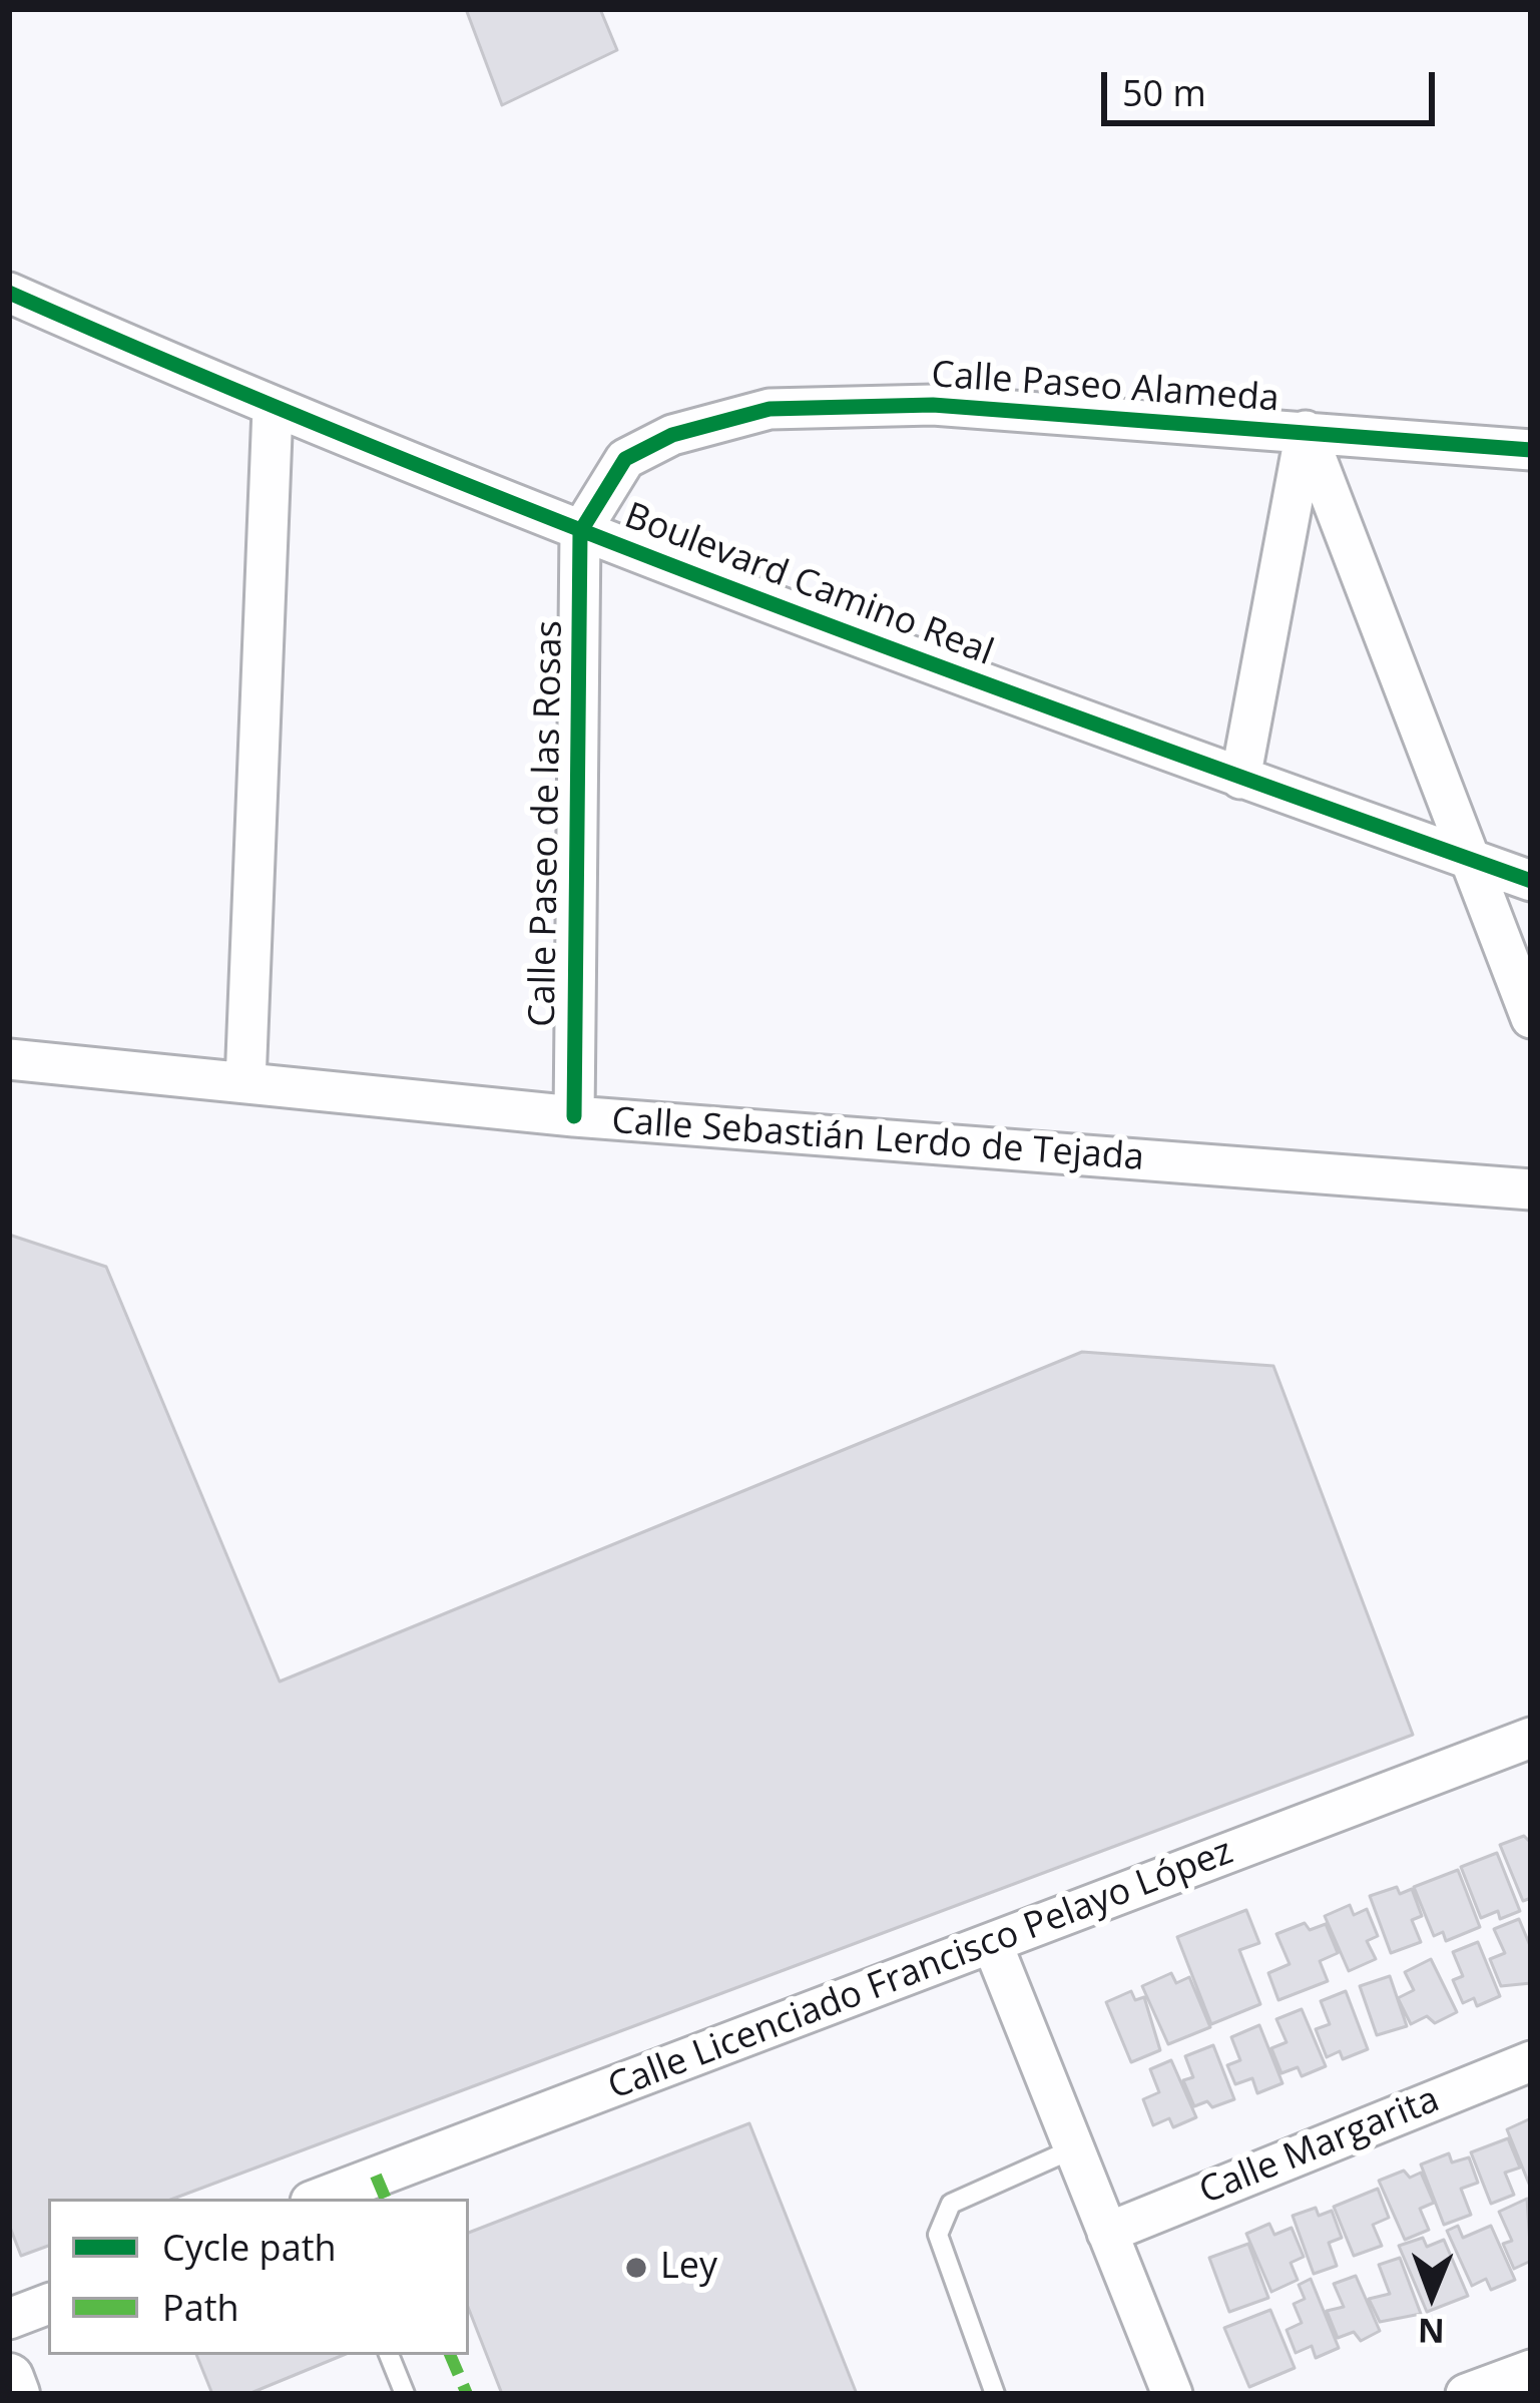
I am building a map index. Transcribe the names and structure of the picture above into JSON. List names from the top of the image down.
{
  "streets": {
    "street": [
      "Calle Paseo Alameda",
      "Boulevard Camino Real",
      "Calle Paseo de las Rosas",
      "Calle Sebastián Lerdo de Tejada",
      "Calle Licenciado Francisco Pelayo López",
      "Calle Margarita"
    ]
  },
  "crossings": [
    ["Calle Paseo Alameda", "Boulevard Camino Real"],
    ["Calle Paseo Alameda", "Calle Paseo de las Rosas"],
    ["Boulevard Camino Real", "Calle Paseo de las Rosas"],
    ["Calle Paseo de las Rosas", "Calle Sebastián Lerdo de Tejada"]
  ],
  "places": ["Ley"],
  "legend": ["Cycle path", "Path"],
  "scale_bar": "50 m",
  "north": "bottom"
}
